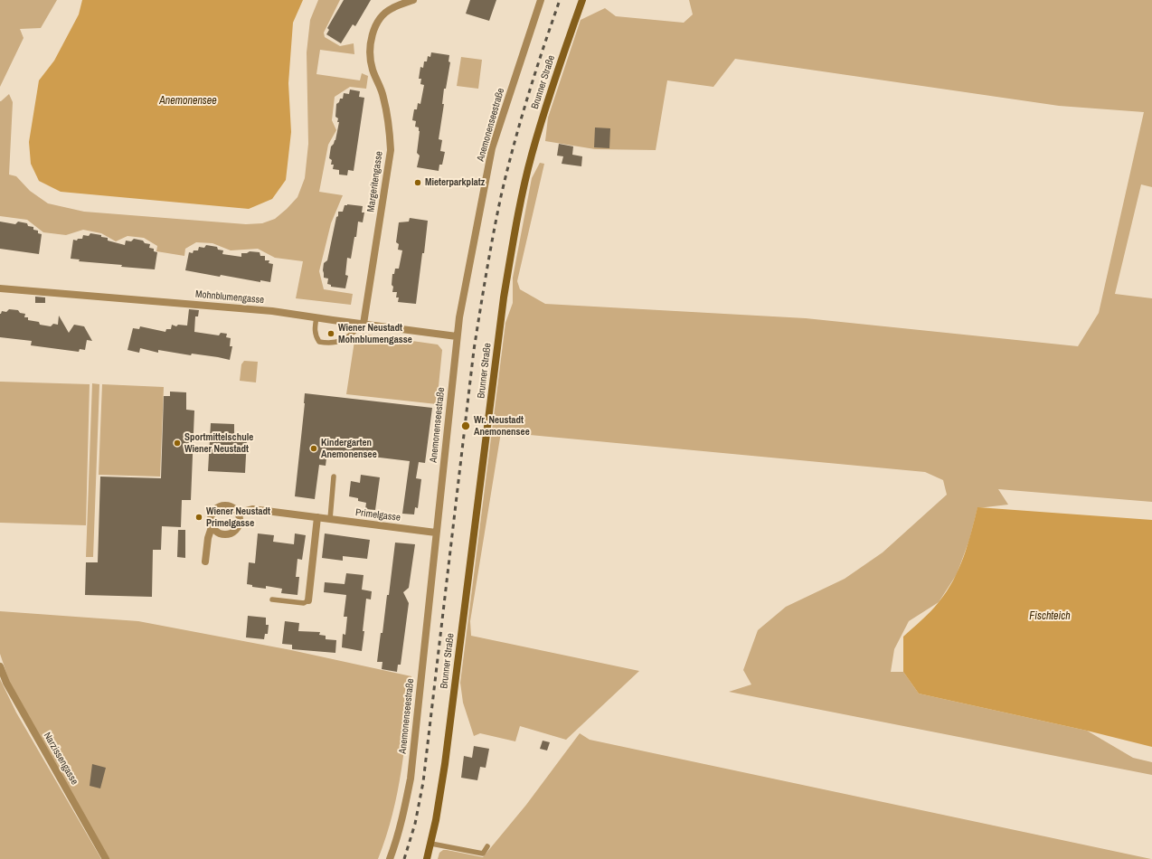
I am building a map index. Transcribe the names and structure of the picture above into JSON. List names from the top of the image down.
{
  "streets": {
    "main road": ["Brunner Straße"],
    "street": [
      "Anemonenseestraße",
      "Margeritengasse",
      "Mohnblumengasse",
      "Primelgasse",
      "Narzissengasse"
    ]
  },
  "crossings": [
    ["Anemonenseestraße", "Mohnblumengasse"],
    ["Anemonenseestraße", "Primelgasse"],
    ["Margeritengasse", "Mohnblumengasse"]
  ],
  "water": ["Anemonensee", "Fischteich"],
  "places": [
    "Mieterparkplatz",
    "Wiener Neustadt Mohnblumengasse",
    "Wr. Neustadt Anemonensee",
    "Sportmittelschule Wiener Neustadt",
    "Kindergarten Anemonensee",
    "Wiener Neustadt Primelgasse"
  ]
}
